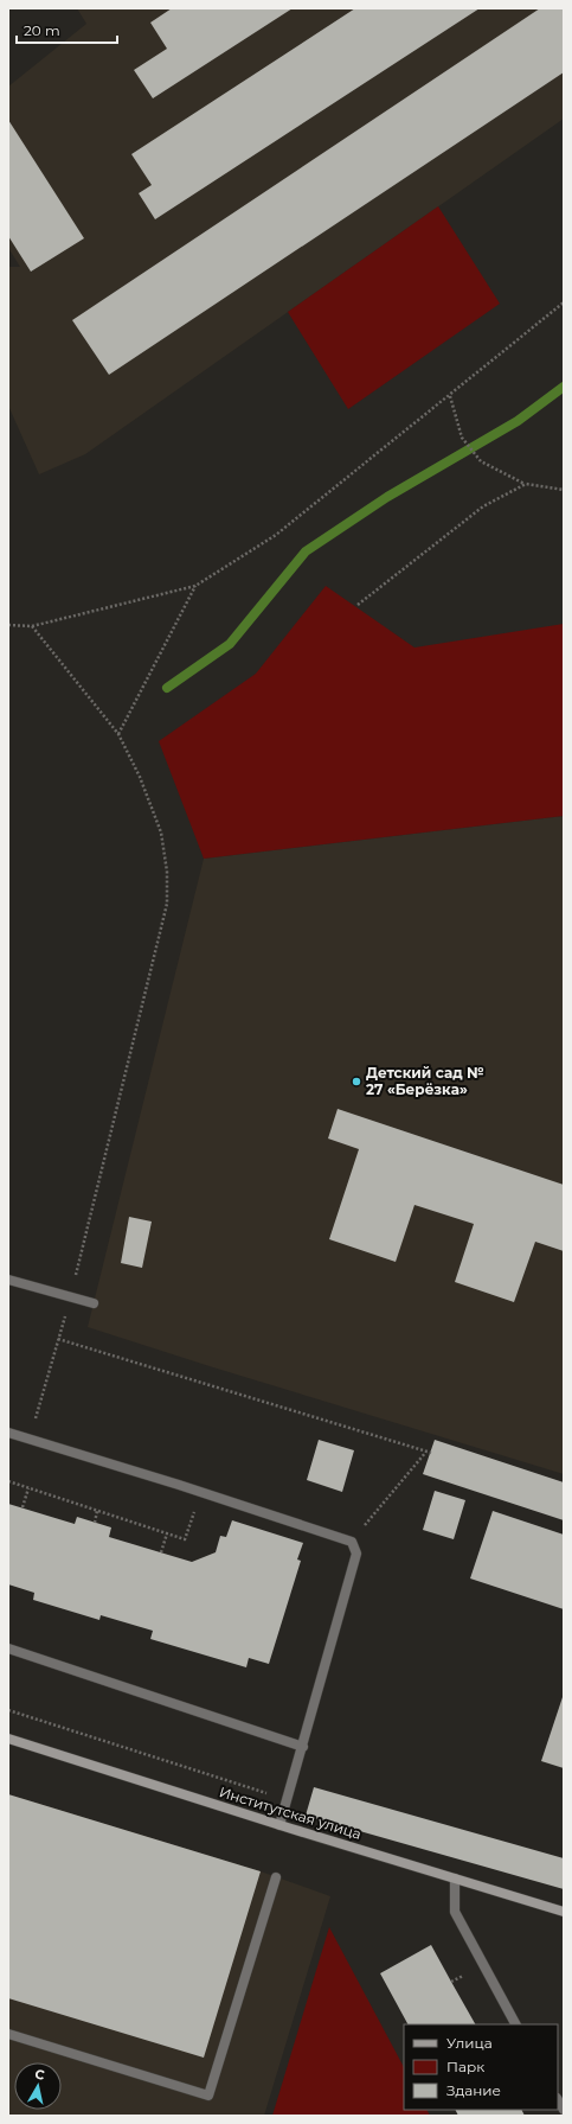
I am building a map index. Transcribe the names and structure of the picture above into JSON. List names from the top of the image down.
{
  "streets": {
    "street": ["Институтская улица"]
  },
  "places": ["Детский сад № 27 «Берёзка»"],
  "legend": ["Улица", "Парк", "Здание"],
  "scale_bar": "20 m",
  "north": "top"
}
